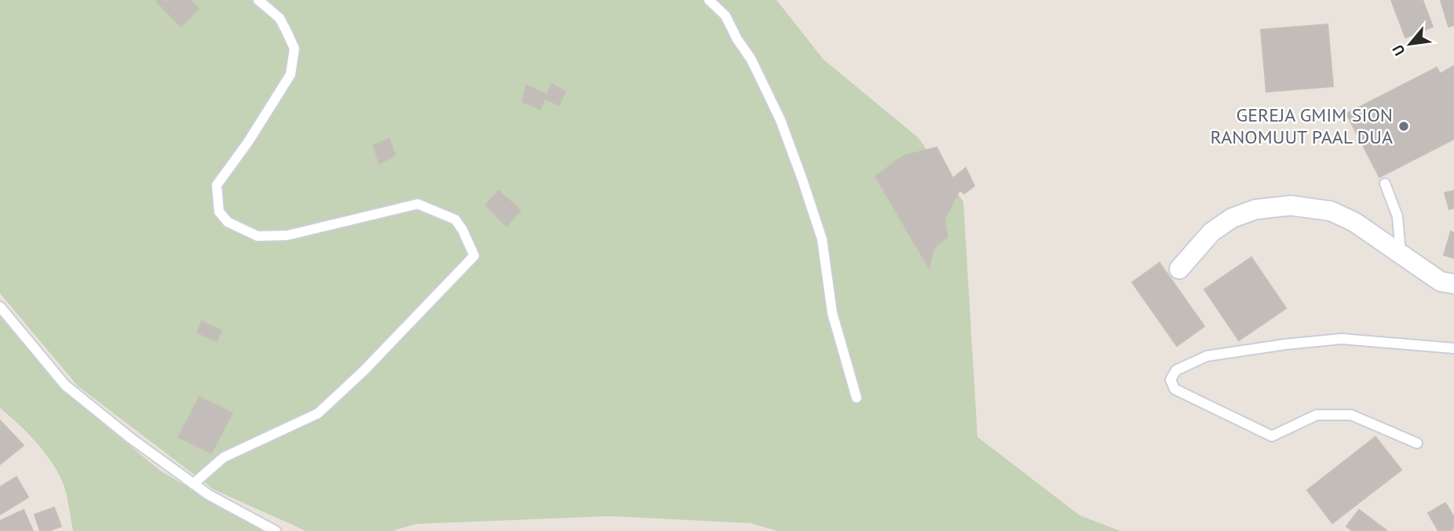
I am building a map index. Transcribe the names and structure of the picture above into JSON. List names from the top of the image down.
{
  "places": ["GEREJA GMIM SION RANOMUUT PAAL DUA"],
  "north": "bottom left"
}
